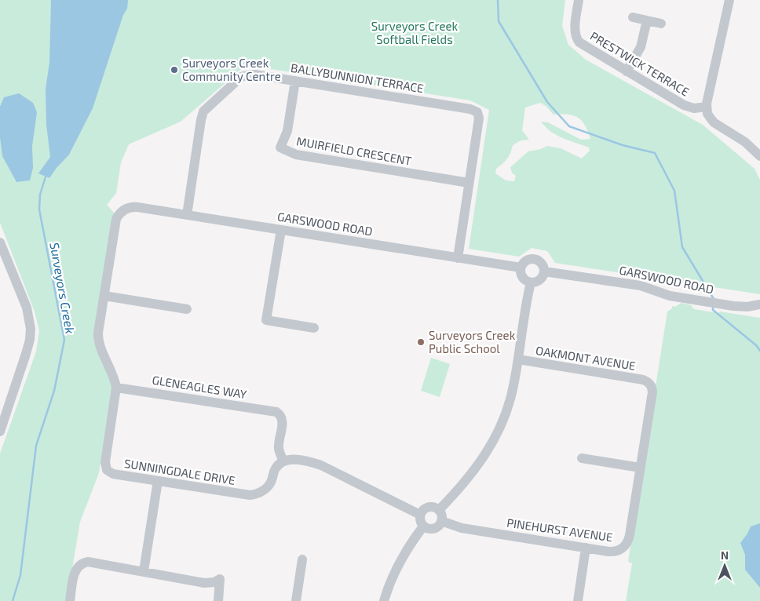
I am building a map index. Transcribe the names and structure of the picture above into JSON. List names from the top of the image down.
{
  "streets": {
    "street": [
      "PRESTWICK TERRACE",
      "BALLYBUNNION TERRACE",
      "MUIRFIELD CRESCENT",
      "GARSWOOD ROAD",
      "OAKMONT AVENUE",
      "GLENEAGLES WAY",
      "SUNNINGDALE DRIVE",
      "PINEHURST AVENUE"
    ]
  },
  "crossings": [
    ["BALLYBUNNION TERRACE", "MUIRFIELD CRESCENT"],
    ["BALLYBUNNION TERRACE", "GARSWOOD ROAD"],
    ["GARSWOOD ROAD", "SUNNINGDALE DRIVE"],
    ["OAKMONT AVENUE", "PINEHURST AVENUE"],
    ["GLENEAGLES WAY", "SUNNINGDALE DRIVE"]
  ],
  "water": ["Surveyors Creek"],
  "parks": ["Surveyors Creek Softball Fields"],
  "places": ["Surveyors Creek Community Centre", "Surveyors Creek Public School"],
  "north": "top"
}
